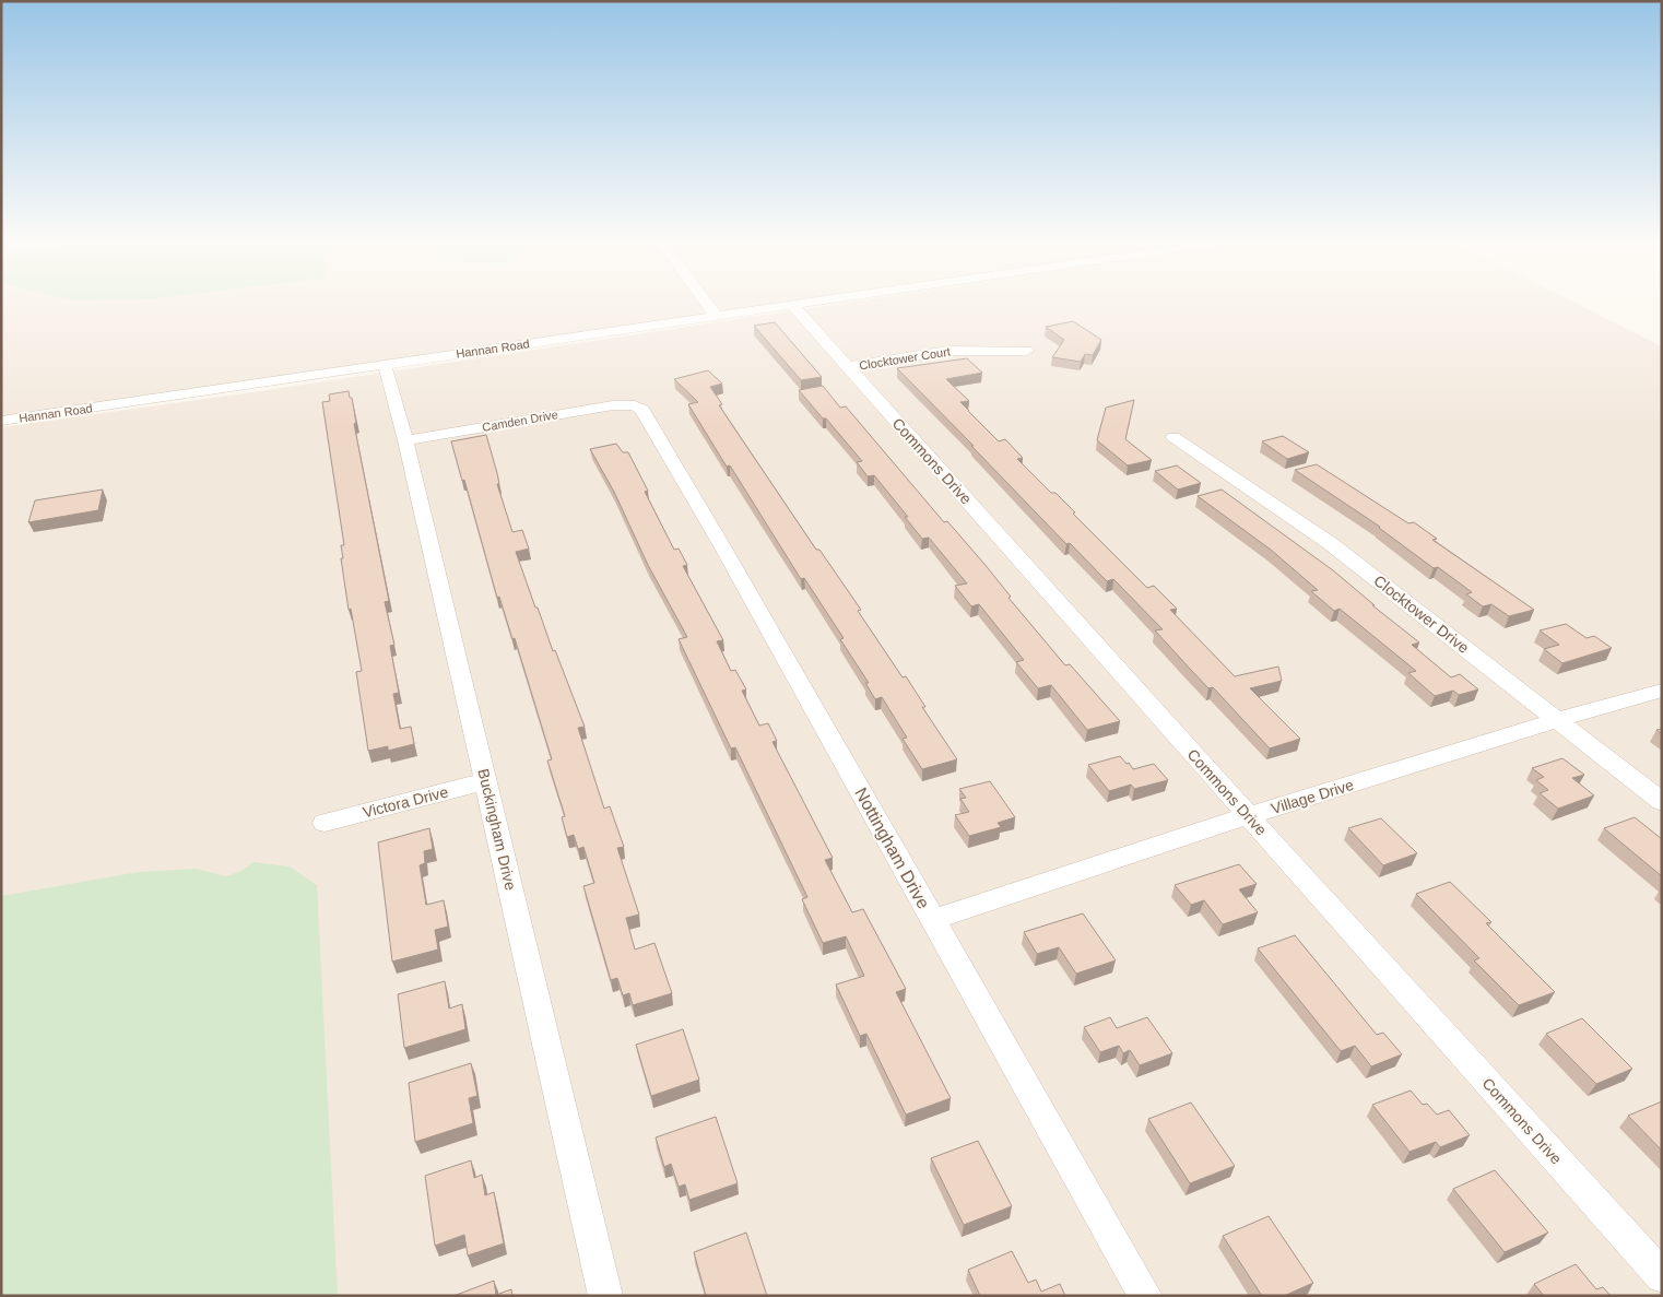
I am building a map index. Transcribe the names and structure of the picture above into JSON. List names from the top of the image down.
{
  "streets": {
    "street": [
      "Hannan Road",
      "Clocktower Court",
      "Camden Drive",
      "Commons Drive",
      "Clocktower Drive",
      "Village Drive",
      "Victora Drive",
      "Buckingham Drive",
      "Nottingham Drive"
    ]
  },
  "crossings": [
    ["Hannan Road", "Commons Drive"],
    ["Hannan Road", "Buckingham Drive"],
    ["Clocktower Court", "Commons Drive"],
    ["Camden Drive", "Buckingham Drive"],
    ["Camden Drive", "Nottingham Drive"],
    ["Commons Drive", "Village Drive"],
    ["Clocktower Drive", "Village Drive"],
    ["Village Drive", "Nottingham Drive"],
    ["Victora Drive", "Buckingham Drive"]
  ]
}
